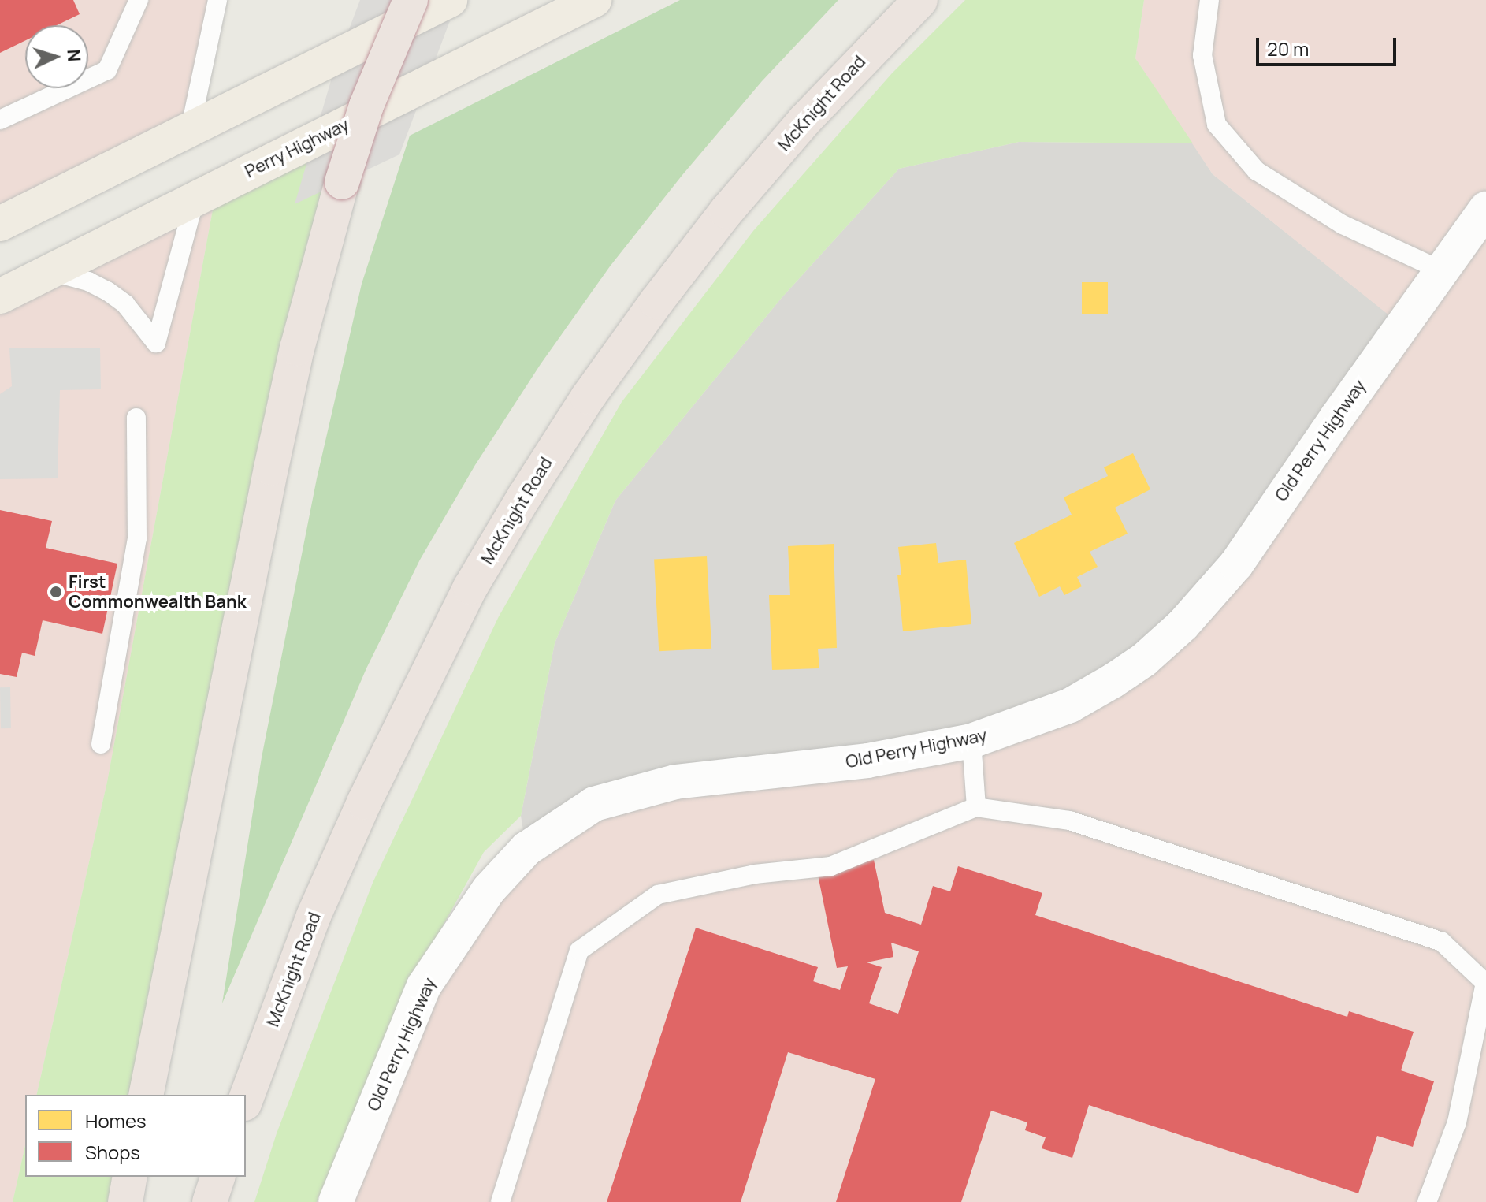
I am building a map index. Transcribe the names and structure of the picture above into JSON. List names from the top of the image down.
{
  "streets": {
    "highway": ["McKnight Road"],
    "main road": ["Perry Highway"],
    "street": ["Old Perry Highway"]
  },
  "places": ["First Commonwealth Bank"],
  "legend": ["Homes", "Shops"],
  "scale_bar": "20 m",
  "north": "right"
}
